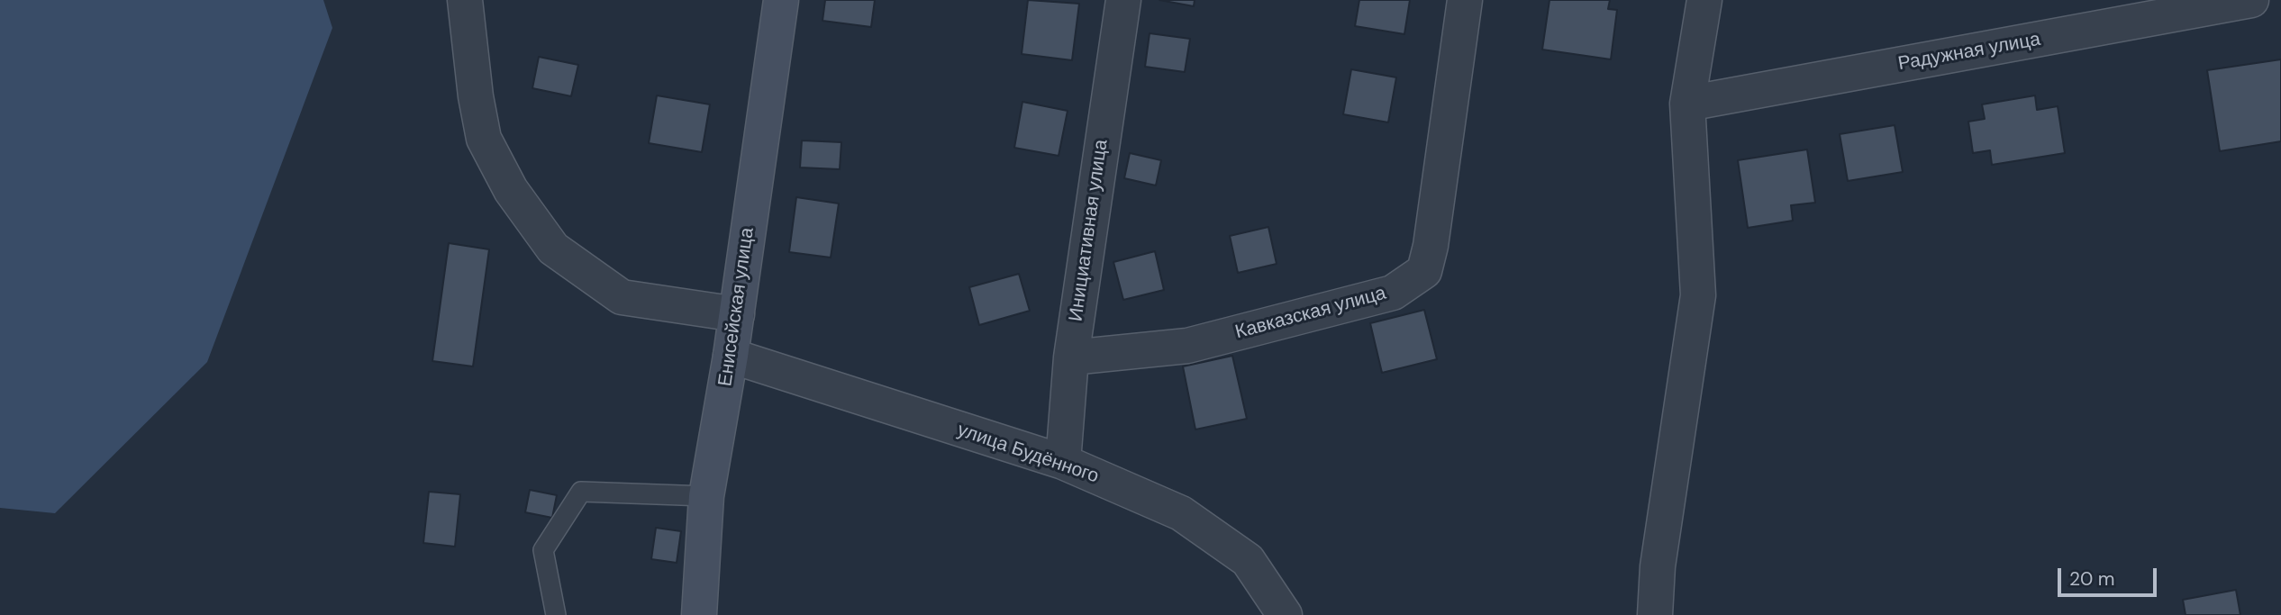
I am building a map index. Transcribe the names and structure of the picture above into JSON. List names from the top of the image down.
{
  "streets": {
    "street": [
      "Радужная улица",
      "Инициативная улица",
      "Енисейская улица",
      "Кавказская улица",
      "улица Будённого"
    ]
  },
  "crossings": [
    ["Инициативная улица", "Кавказская улица"],
    ["Инициативная улица", "улица Будённого"],
    ["Енисейская улица", "улица Будённого"]
  ],
  "scale_bar": "20 m"
}
